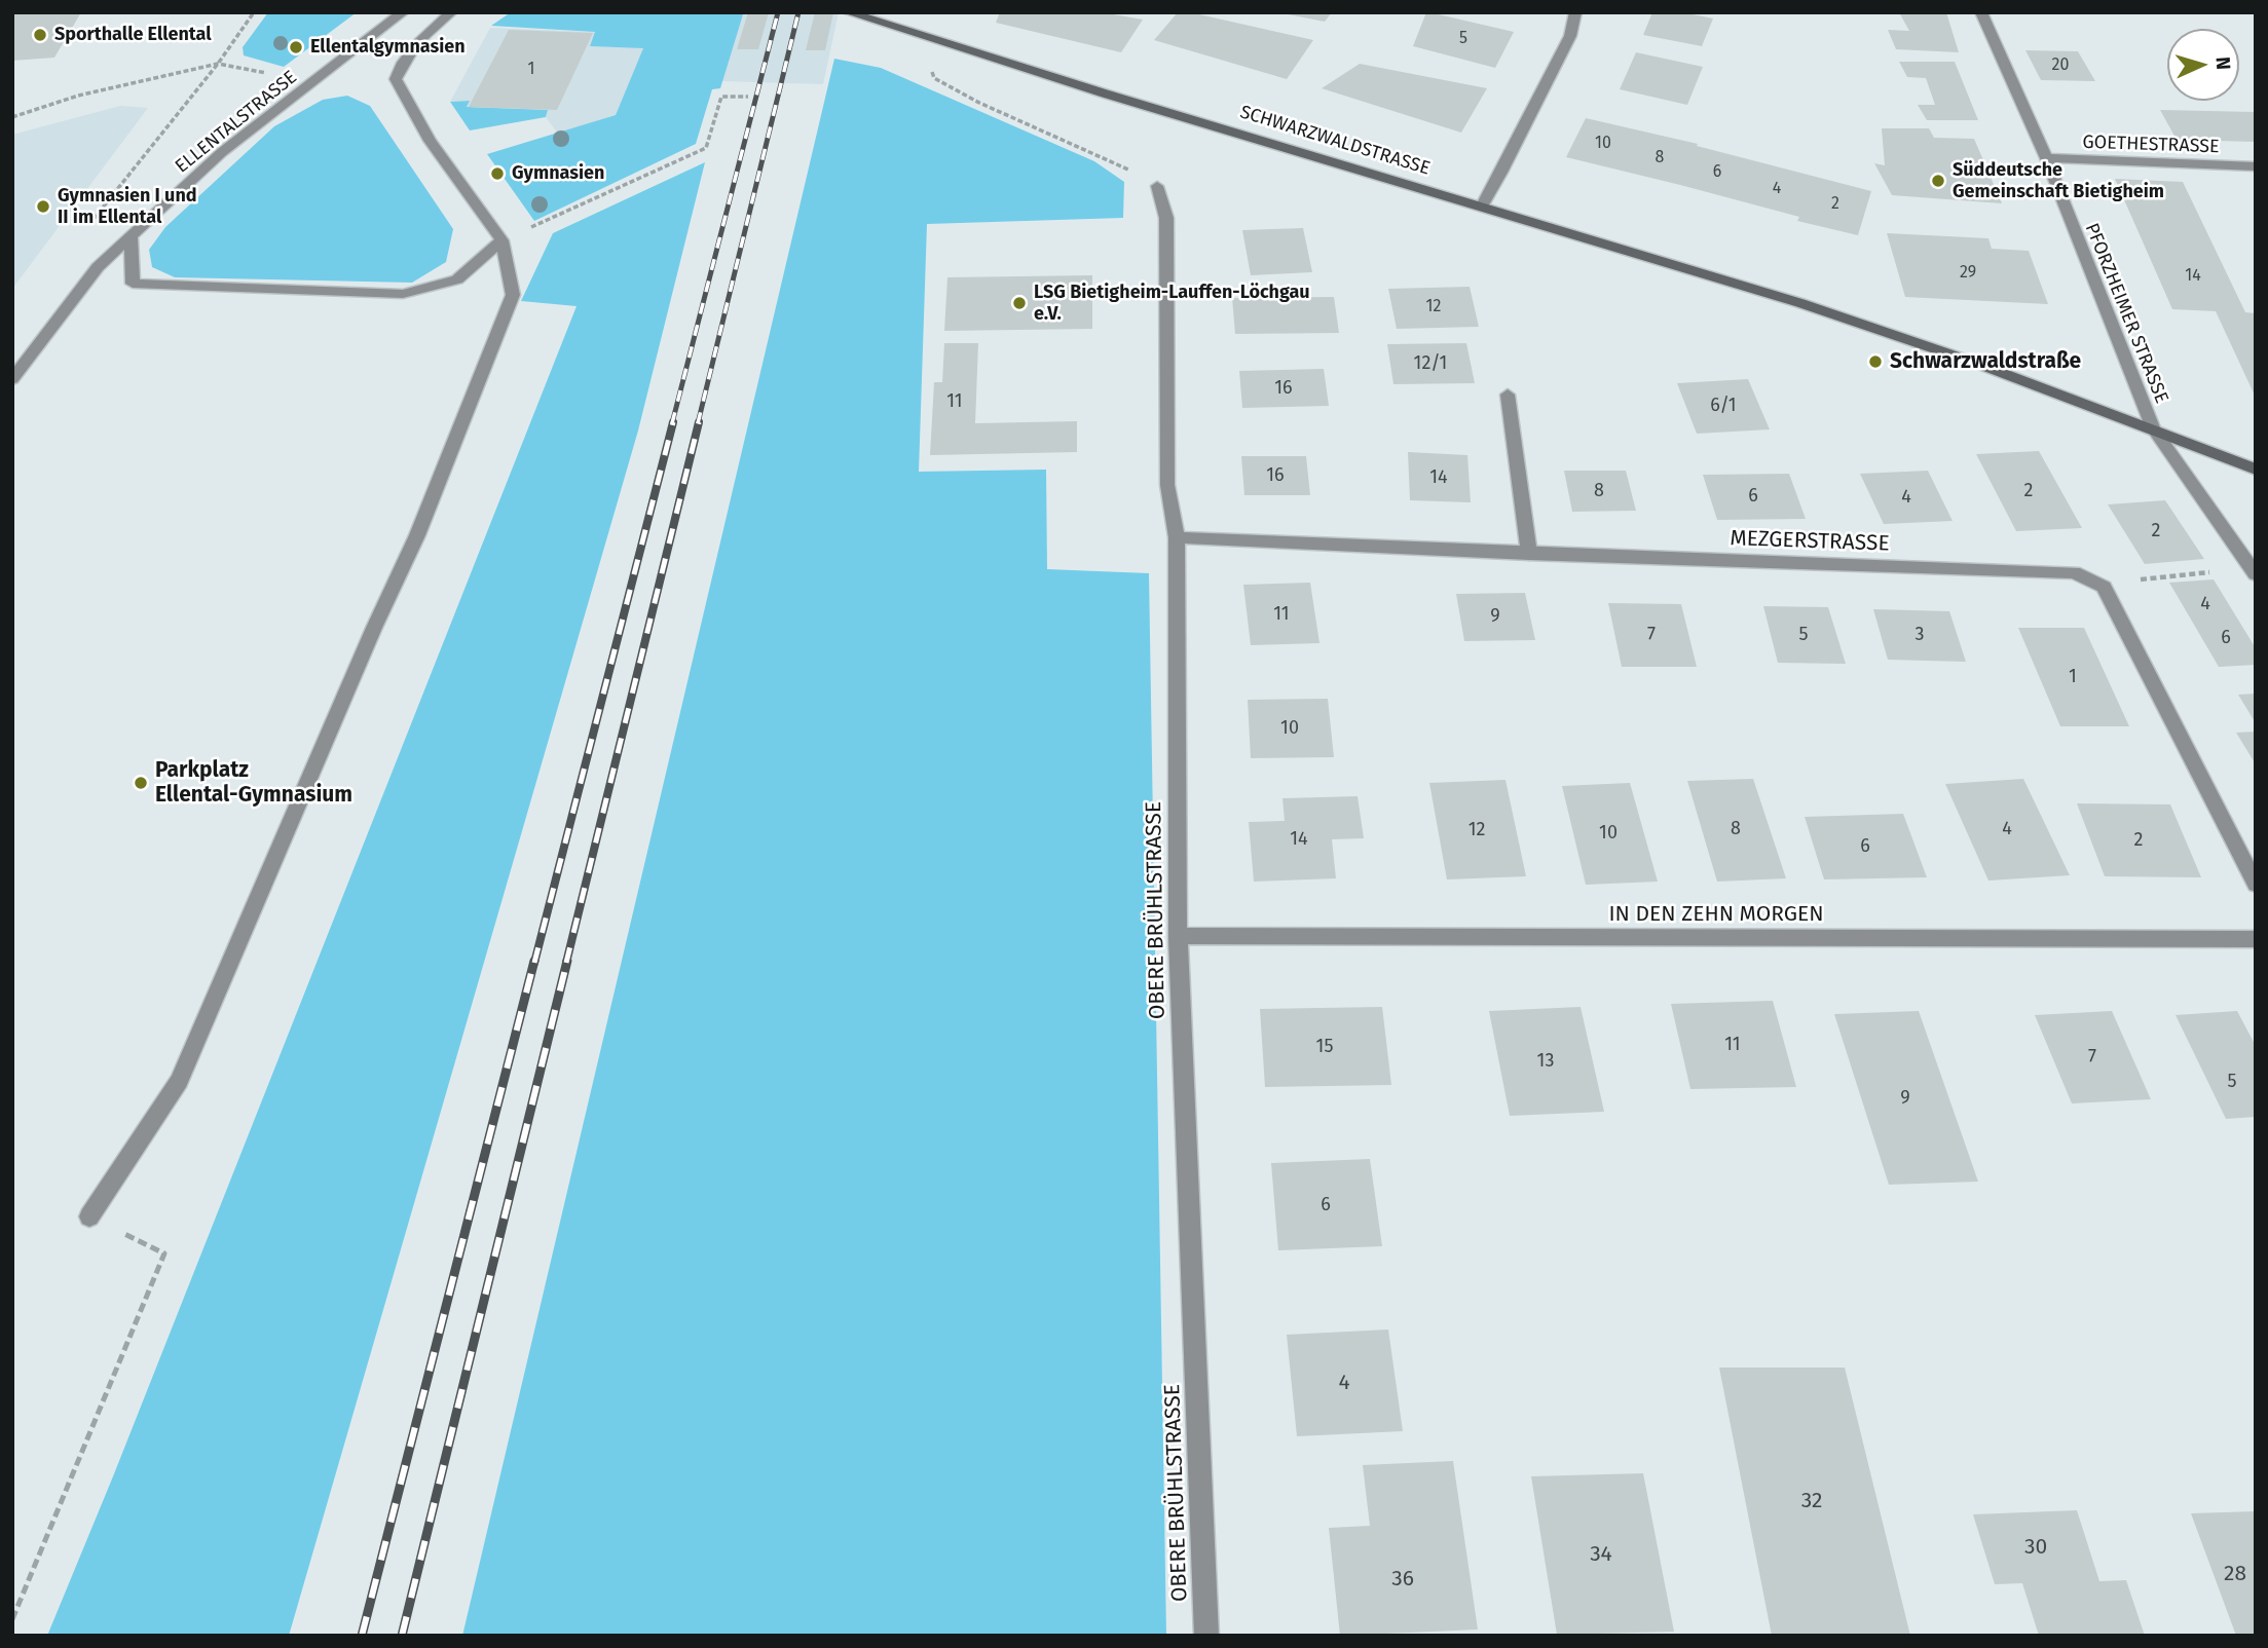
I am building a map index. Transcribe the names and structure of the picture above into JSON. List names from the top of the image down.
{
  "streets": {
    "main road": ["SCHWARZWALDSTRASSE"],
    "street": [
      "ELLENTALSTRASSE",
      "GOETHESTRASSE",
      "PFORZHEIMER STRASSE",
      "MEZGERSTRASSE",
      "OBERE BRÜHLSTRASSE",
      "IN DEN ZEHN MORGEN"
    ]
  },
  "crossings": [
    ["SCHWARZWALDSTRASSE", "PFORZHEIMER STRASSE"],
    ["GOETHESTRASSE", "PFORZHEIMER STRASSE"],
    ["MEZGERSTRASSE", "OBERE BRÜHLSTRASSE"],
    ["OBERE BRÜHLSTRASSE", "IN DEN ZEHN MORGEN"]
  ],
  "places": [
    "Sporthalle Ellental",
    "Ellentalgymnasien",
    "Gymnasien",
    "Süddeutsche Gemeinschaft Bietigheim",
    "Gymnasien I und II im Ellental",
    "LSG Bietigheim-Lauffen-Löchgau e.V.",
    "Schwarzwaldstraße",
    "Parkplatz Ellental-Gymnasium"
  ],
  "house_numbers": [
    "5",
    "20",
    "1",
    "10",
    "8",
    "6",
    "4",
    "2",
    "29",
    "14",
    "12",
    "12/1",
    "16",
    "11",
    "6/1",
    "16",
    "14",
    "8",
    "2",
    "6",
    "4",
    "2",
    "4",
    "11",
    "9",
    "7",
    "5",
    "3",
    "6",
    "1",
    "10",
    "8",
    "4",
    "12",
    "10",
    "14",
    "2",
    "6",
    "11",
    "15",
    "7",
    "13",
    "5",
    "9",
    "6",
    "4",
    "32",
    "30",
    "34",
    "28",
    "36"
  ],
  "north": "right"
}
